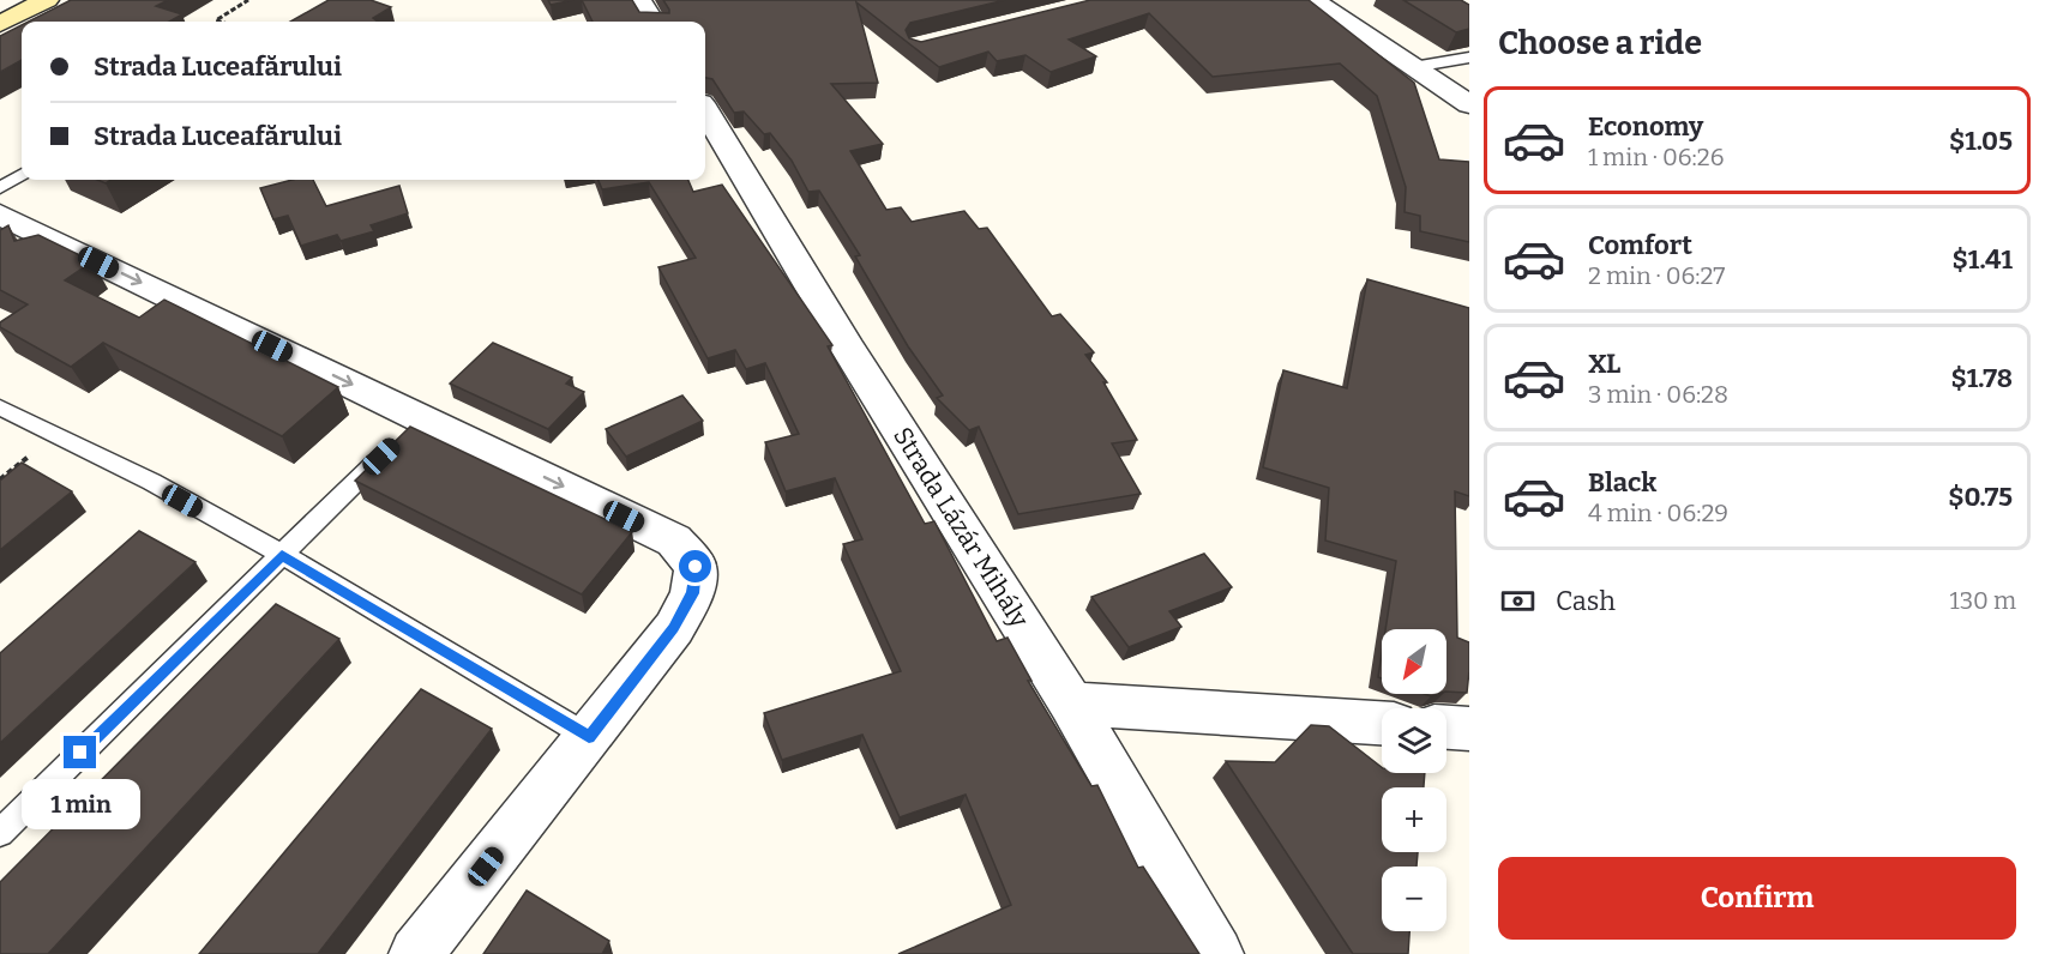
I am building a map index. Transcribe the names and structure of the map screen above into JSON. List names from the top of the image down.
{
  "streets": {
    "street": ["Strada Lázár Mihály"]
  },
  "north": "bottom left",
  "page": {
    "heading": "Choose a ride",
    "banner": ["Strada Luceafărului", "Strada Luceafărului"],
    "list": [
      {
        "name": "Economy",
        "note": "1 min · 06:26",
        "value": "$1.05"
      },
      {
        "name": "Comfort",
        "note": "2 min · 06:27",
        "value": "$1.41"
      },
      {
        "name": "XL",
        "note": "3 min · 06:28",
        "value": "$1.78"
      },
      {
        "name": "Black",
        "note": "4 min · 06:29",
        "value": "$0.75"
      }
    ],
    "pay": ["Cash", "130 m"],
    "map_buttons": ["+", "−"],
    "bubble": "1 min",
    "buttons": "Confirm"
  }
}
